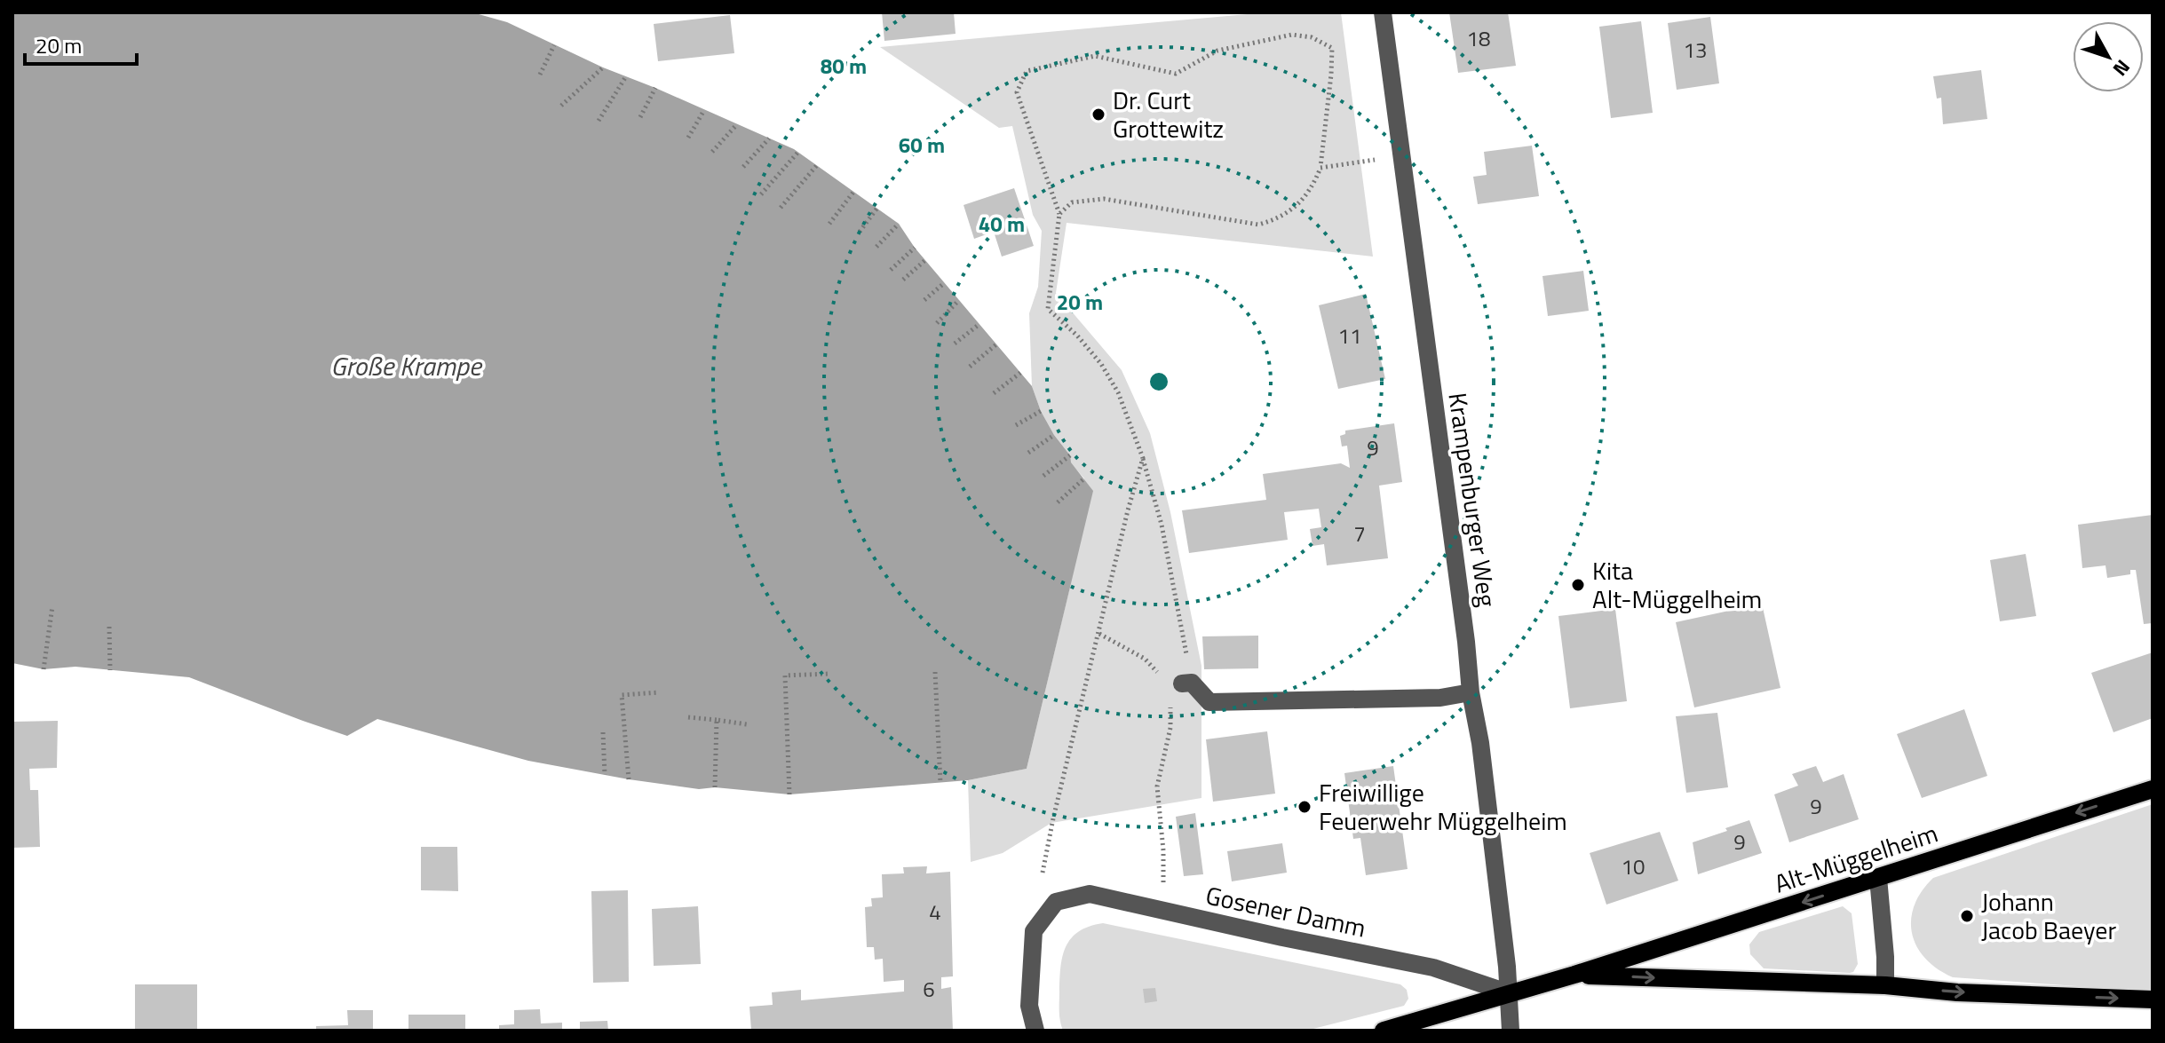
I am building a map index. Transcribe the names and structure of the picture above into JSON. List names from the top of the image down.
{
  "streets": {
    "main road": ["Alt-Müggelheim"],
    "street": ["Krampenburger Weg", "Gosener Damm"]
  },
  "crossings": [
    ["Krampenburger Weg", "Alt-Müggelheim"],
    ["Krampenburger Weg", "Gosener Damm"],
    ["Alt-Müggelheim", "Gosener Damm"]
  ],
  "water": ["Große Krampe"],
  "places": [
    "Dr. Curt Grottewitz",
    "Kita Alt-Müggelheim",
    "Freiwillige Feuerwehr Müggelheim",
    "Johann Jacob Baeyer"
  ],
  "house_numbers": [
    "18",
    "13",
    "11",
    "9",
    "7",
    "9",
    "9",
    "10",
    "4",
    "6"
  ],
  "scale_bar": "20 m",
  "north": "bottom right",
  "rings": [
    "80 m",
    "60 m",
    "40 m",
    "20 m"
  ]
}
